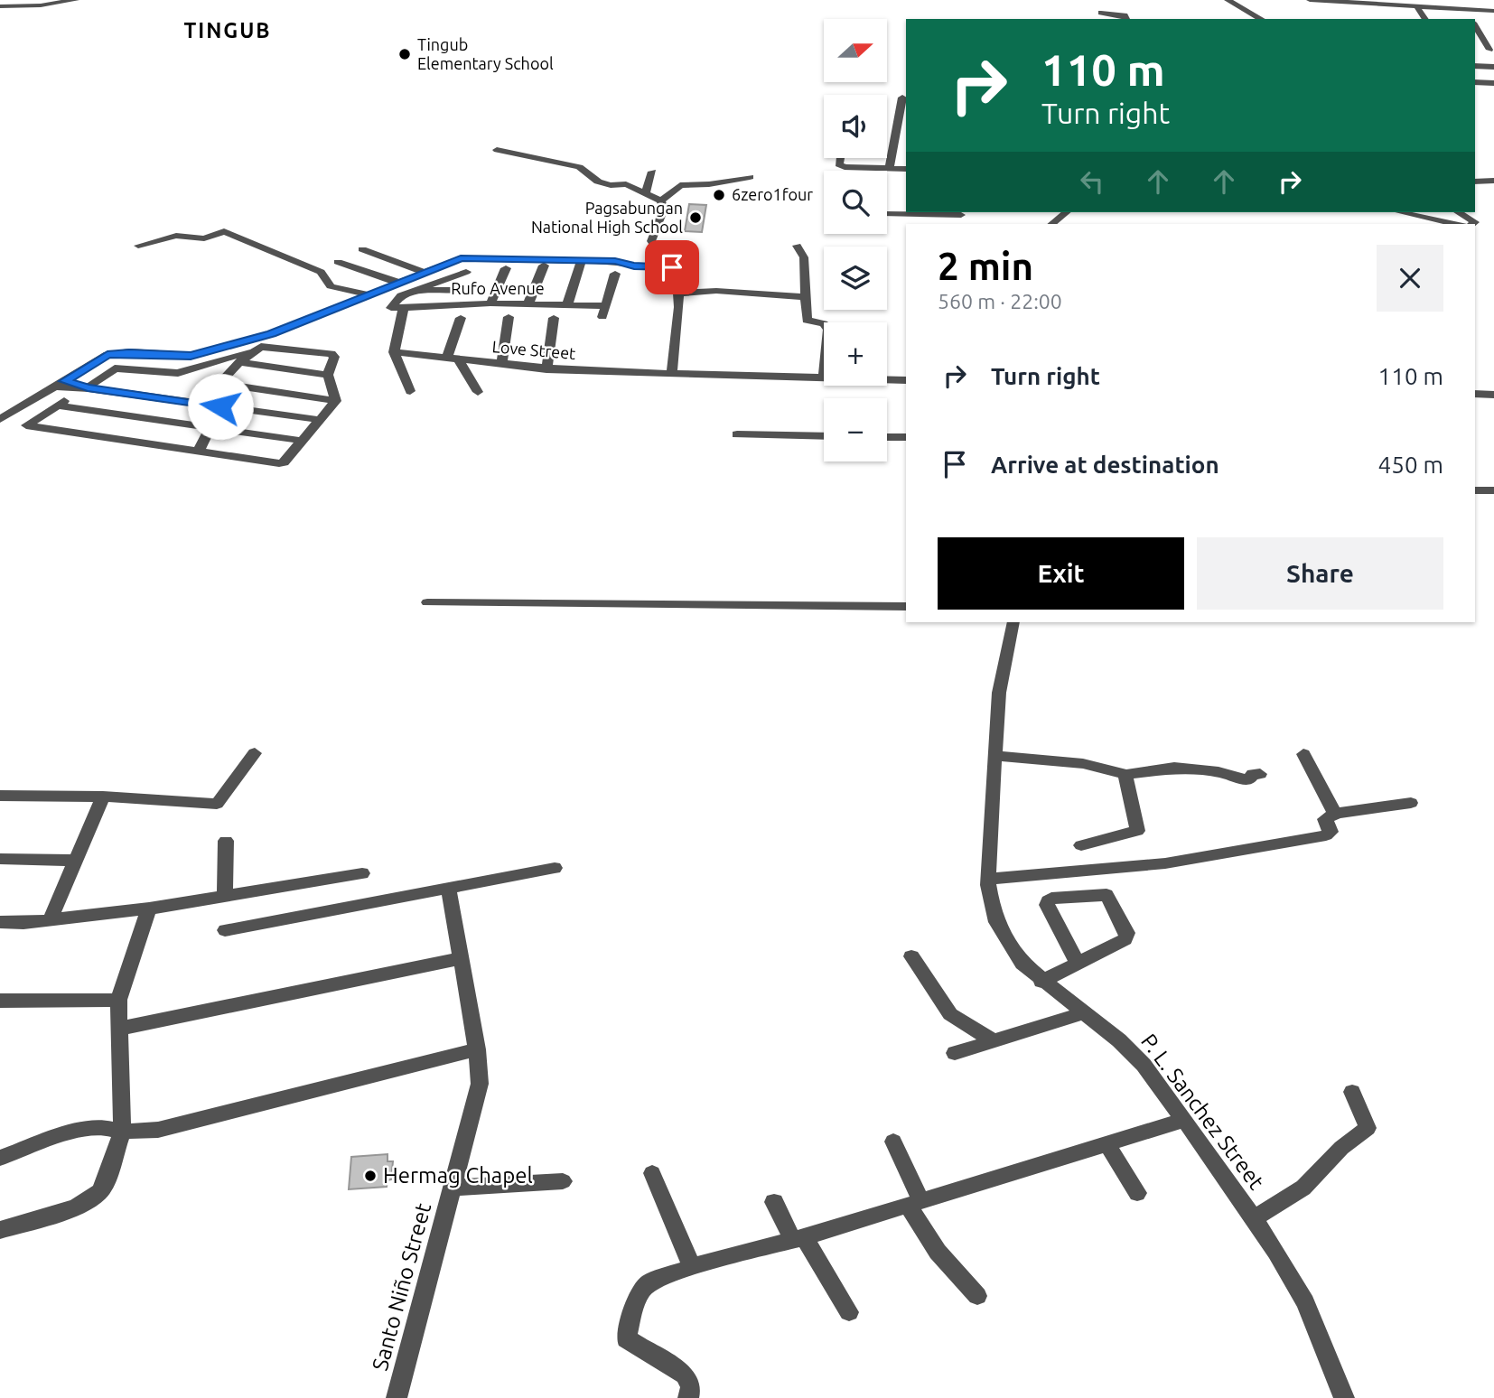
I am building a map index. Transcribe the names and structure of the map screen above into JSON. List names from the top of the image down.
{
  "streets": {
    "street": [
      "Rufo Avenue",
      "Love Street",
      "P. L. Sanchez Street",
      "Santo Niño Street"
    ]
  },
  "districts": ["TINGUB"],
  "places": [
    "Tingub Elementary School",
    "6zero1four",
    "Pagsabungan National High School",
    "Hermag Chapel"
  ],
  "north": "right",
  "page": {
    "map_buttons": ["+", "−"],
    "turn": ["110 m", "Turn right"],
    "heading": ["2 min", "560 m · 22:00"],
    "list": [
      {
        "name": "Turn right",
        "value": "110 m"
      },
      {
        "name": "Arrive at destination",
        "value": "450 m"
      }
    ],
    "buttons": ["Exit", "Share"]
  }
}
